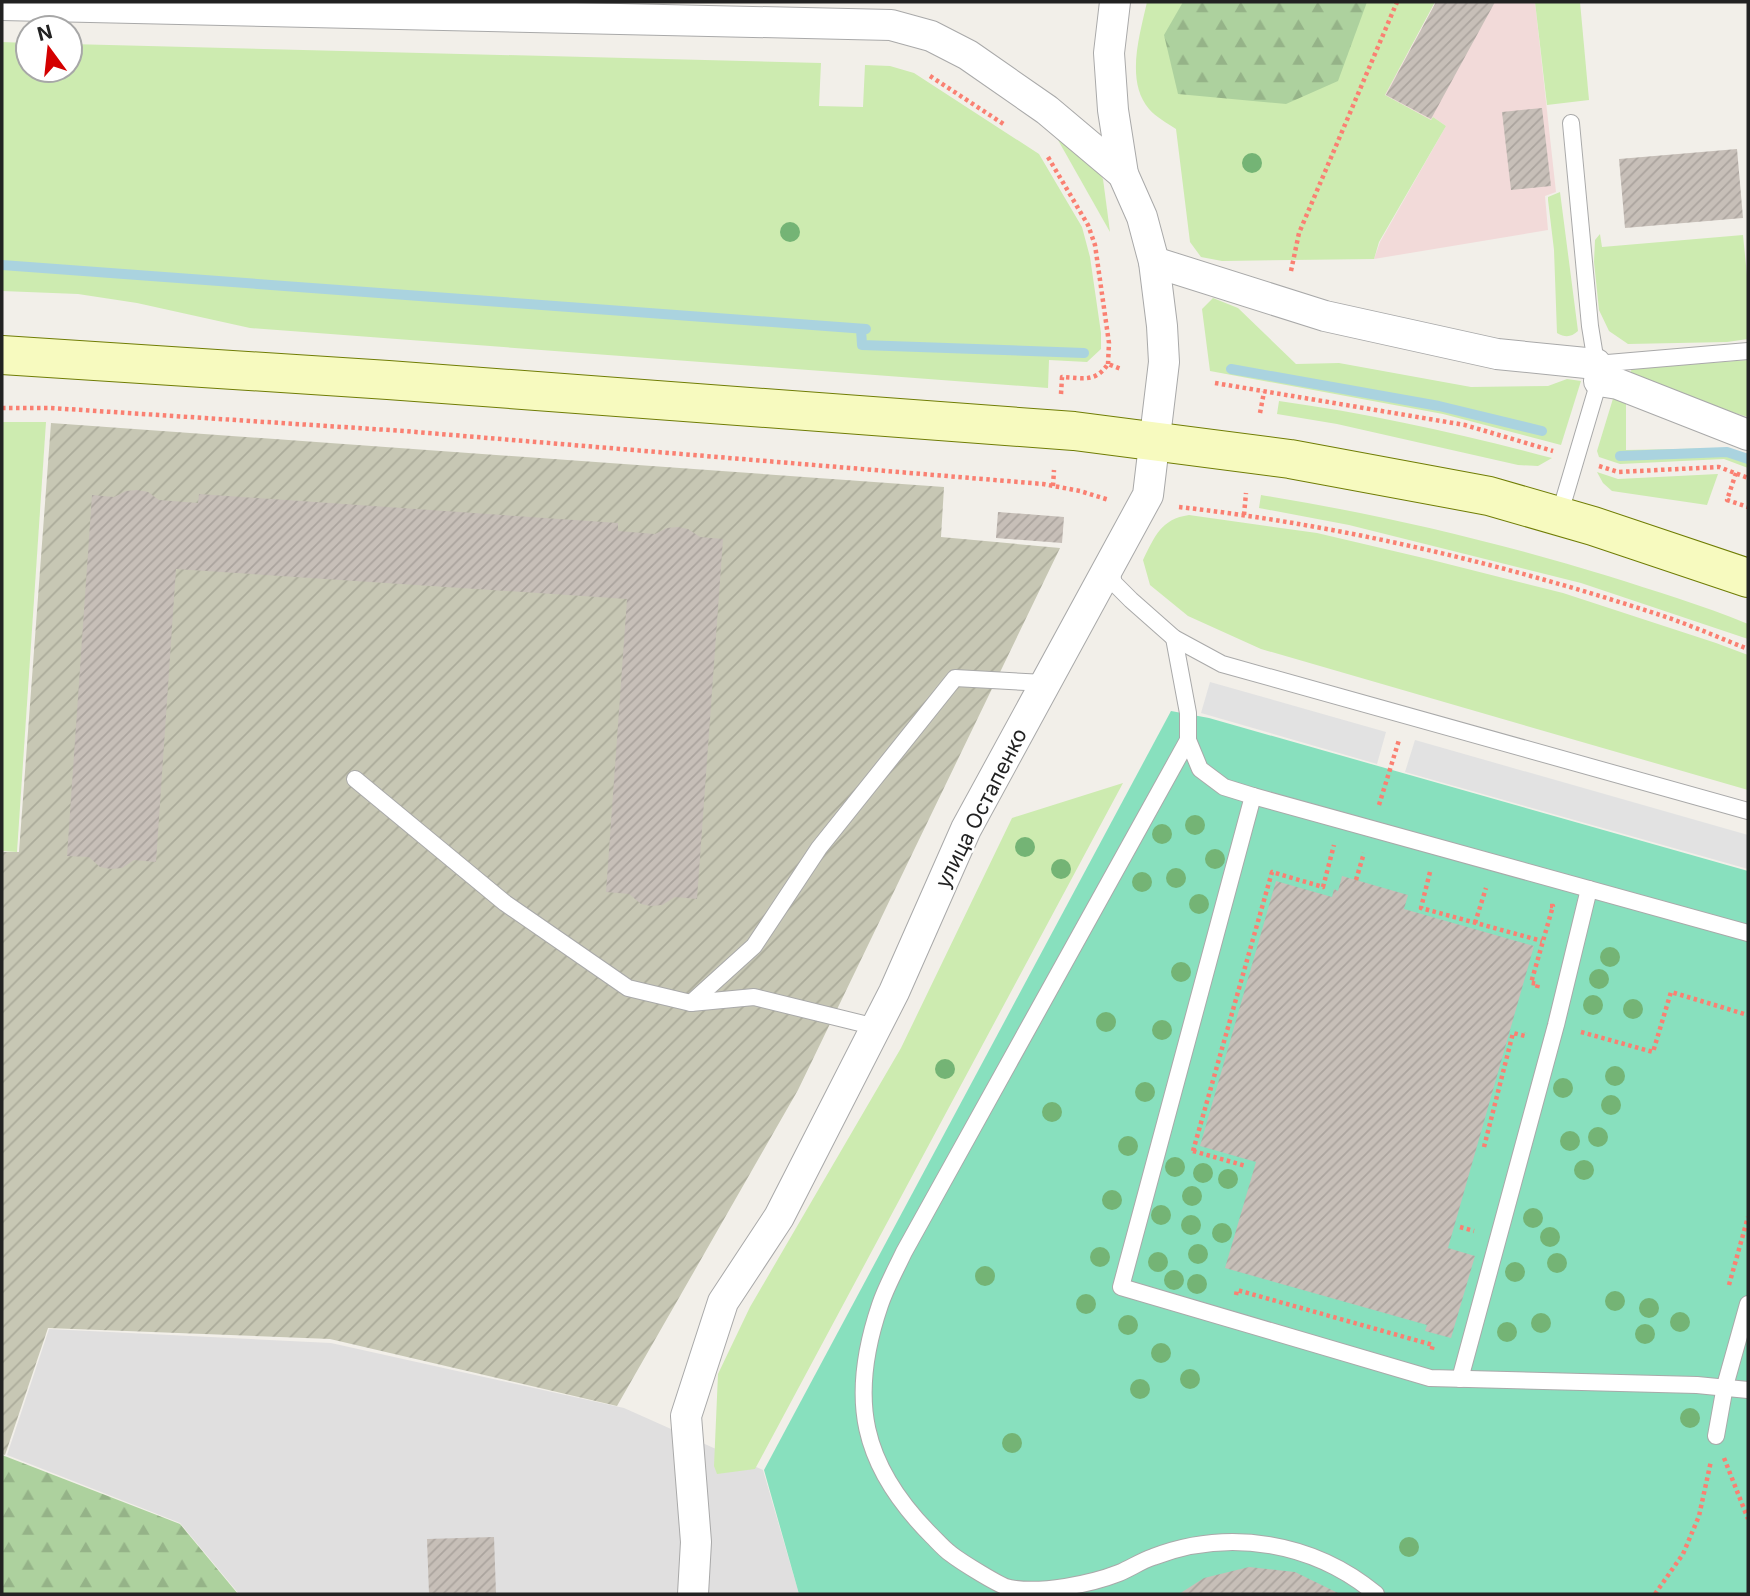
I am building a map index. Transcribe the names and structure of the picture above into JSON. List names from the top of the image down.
{
  "streets": {
    "street": ["улица Остапенко"]
  },
  "north": "top"
}
